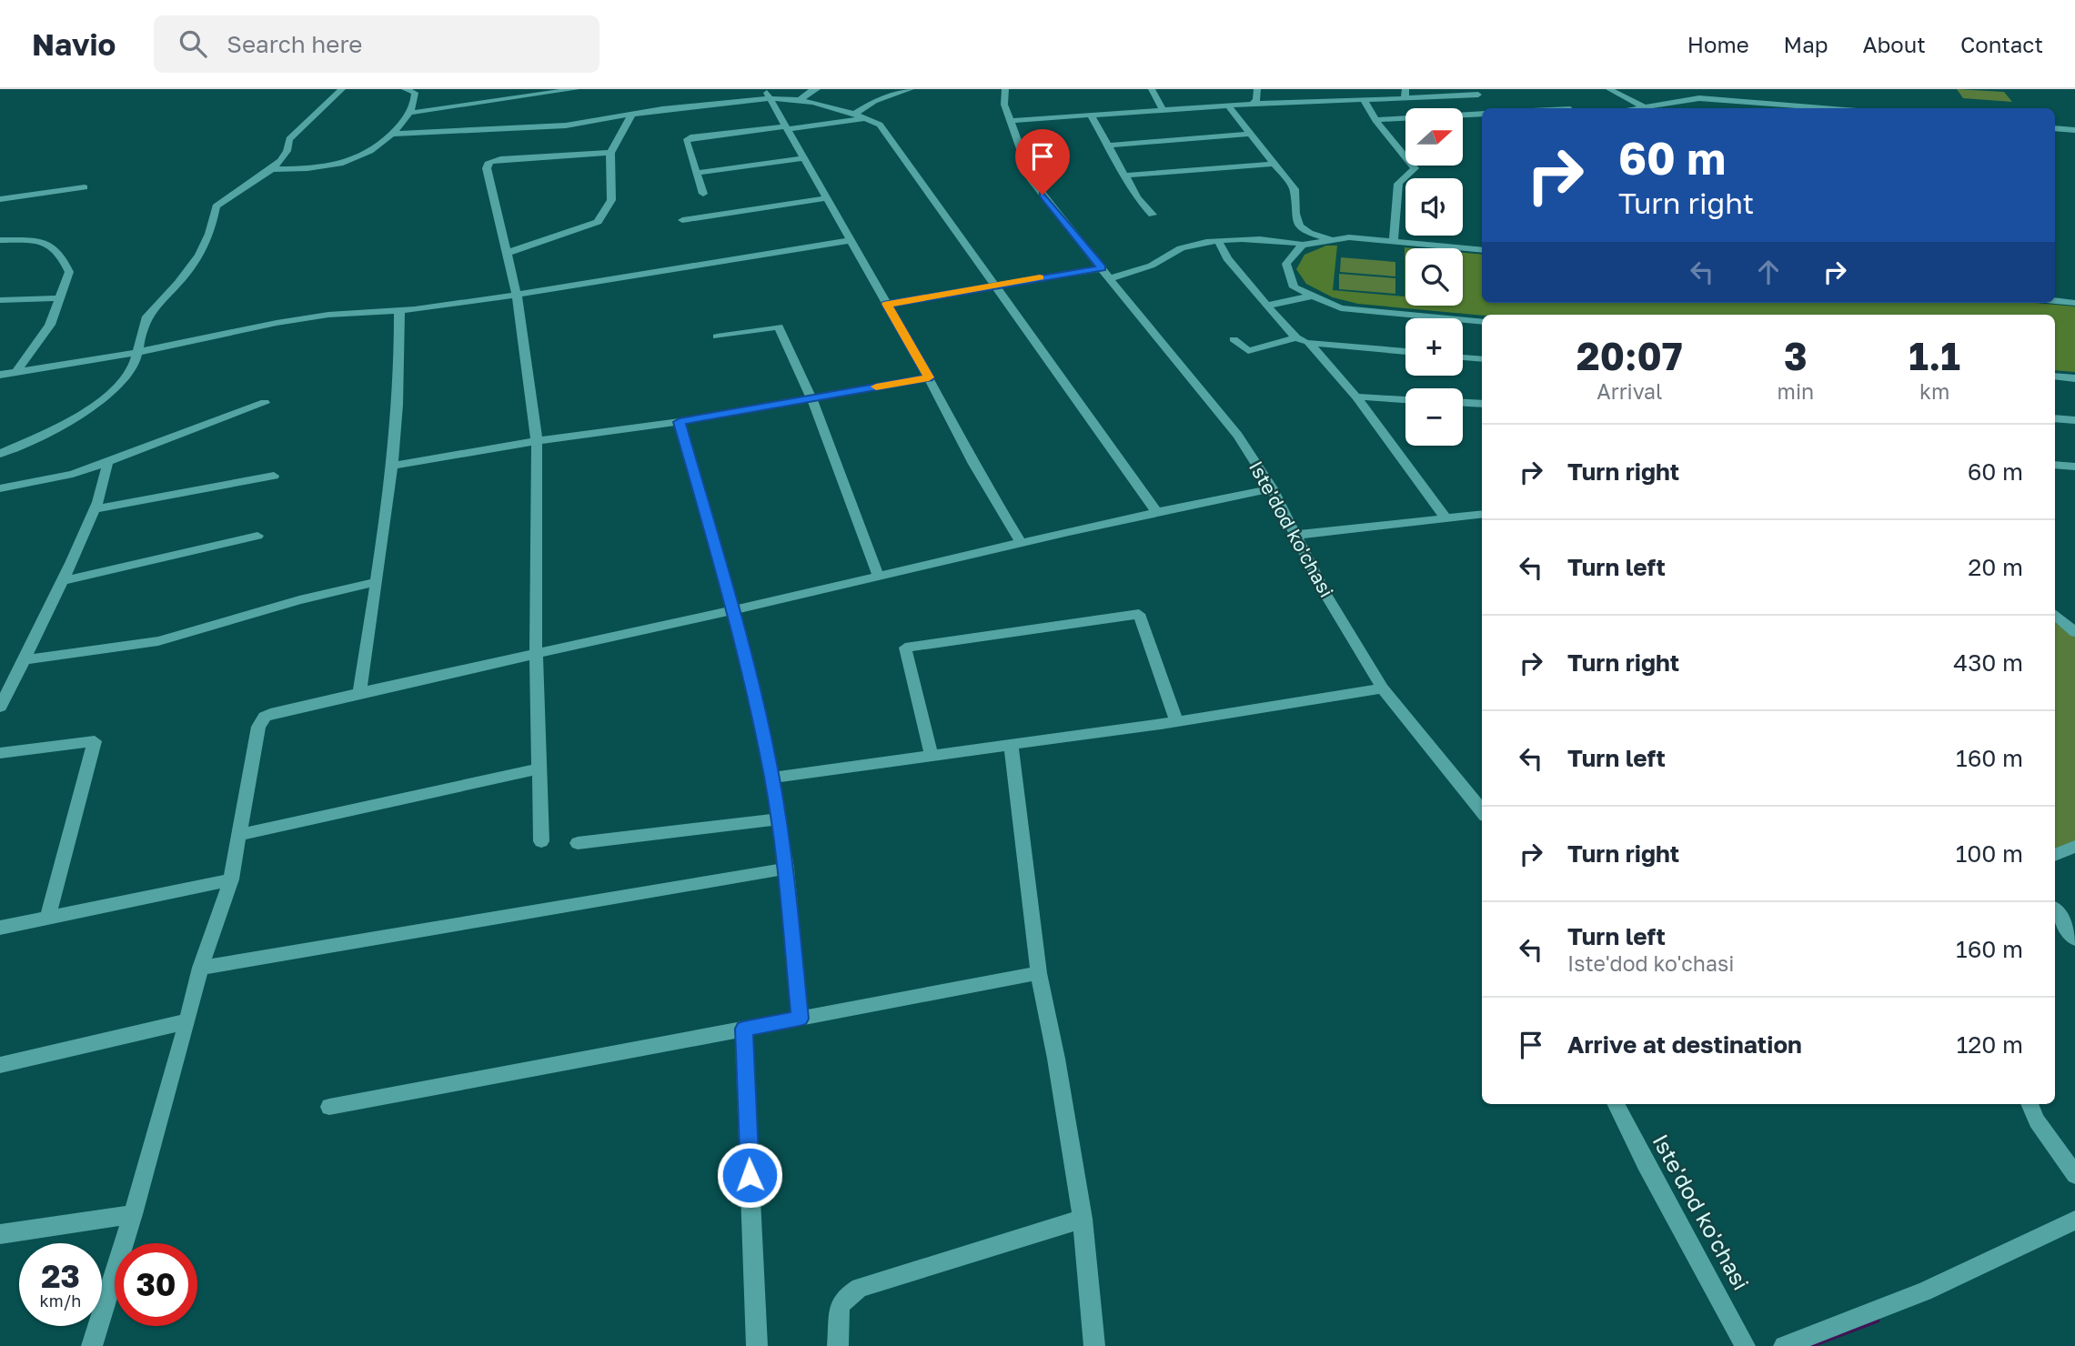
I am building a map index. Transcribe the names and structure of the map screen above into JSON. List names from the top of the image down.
{
  "streets": {
    "street": ["Iste'dod ko'chasi"]
  },
  "north": "right",
  "page": {
    "header": "Navio",
    "search": "Search here",
    "nav": [
      "Home",
      "Map",
      "About",
      "Contact"
    ],
    "map_buttons": ["+", "−"],
    "turn": ["60 m", "Turn right"],
    "eta": [
      "20:07",
      "Arrival",
      "3",
      "min",
      "1.1",
      "km"
    ],
    "list": [
      {
        "name": "Turn right",
        "value": "60 m"
      },
      {
        "name": "Turn left",
        "value": "20 m"
      },
      {
        "name": "Turn right",
        "value": "430 m"
      },
      {
        "name": "Turn left",
        "value": "160 m"
      },
      {
        "name": "Turn right",
        "value": "100 m"
      },
      {
        "name": "Turn left",
        "note": "Iste'dod ko'chasi",
        "value": "160 m"
      },
      {
        "name": "Arrive at destination",
        "value": "120 m"
      }
    ],
    "speed": "23 km/h",
    "limit": "30"
  }
}
